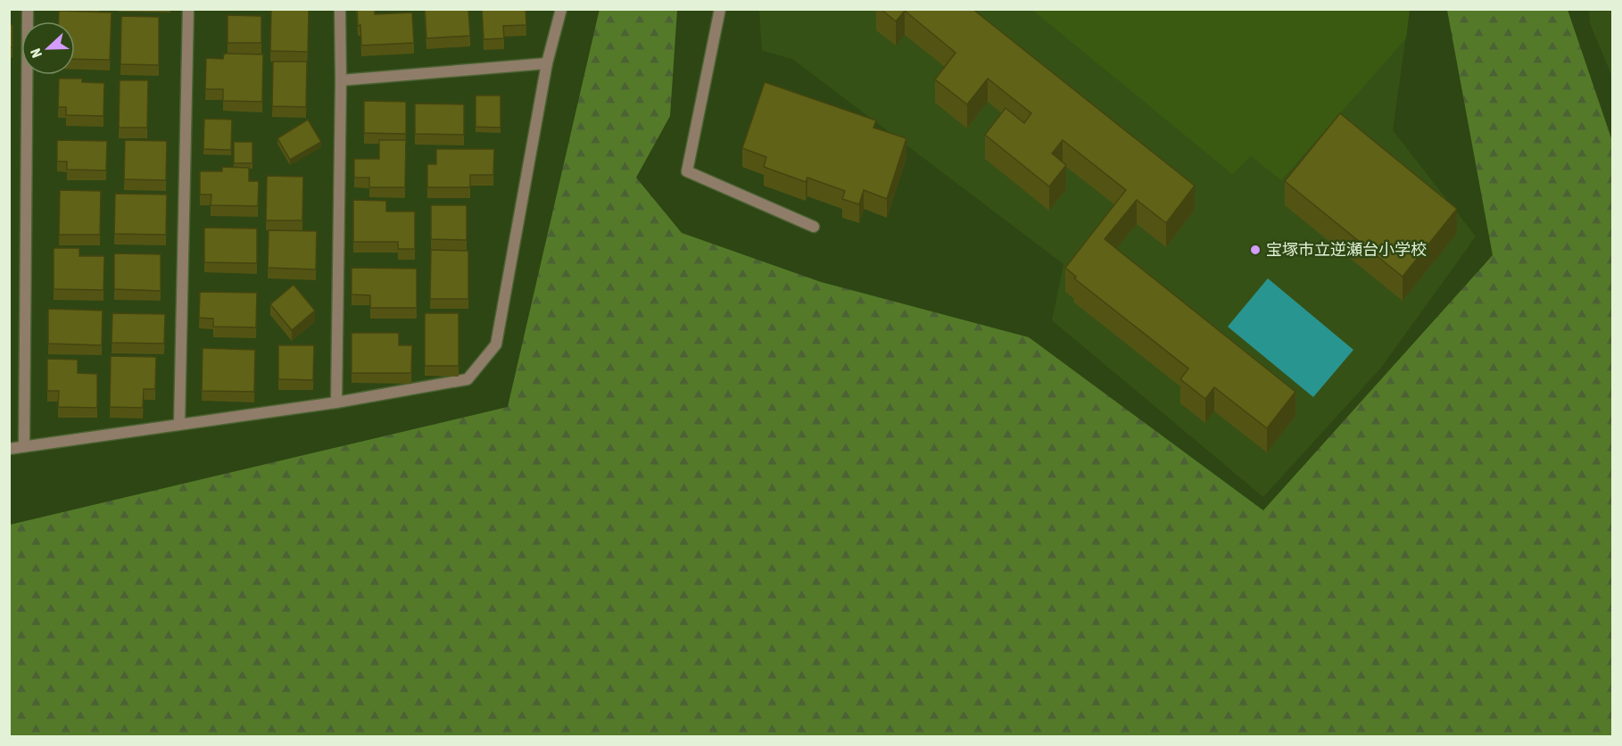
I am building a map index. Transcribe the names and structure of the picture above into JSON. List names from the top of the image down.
{
  "places": ["宝塚市立逆瀬台小学校"],
  "north": "left"
}
